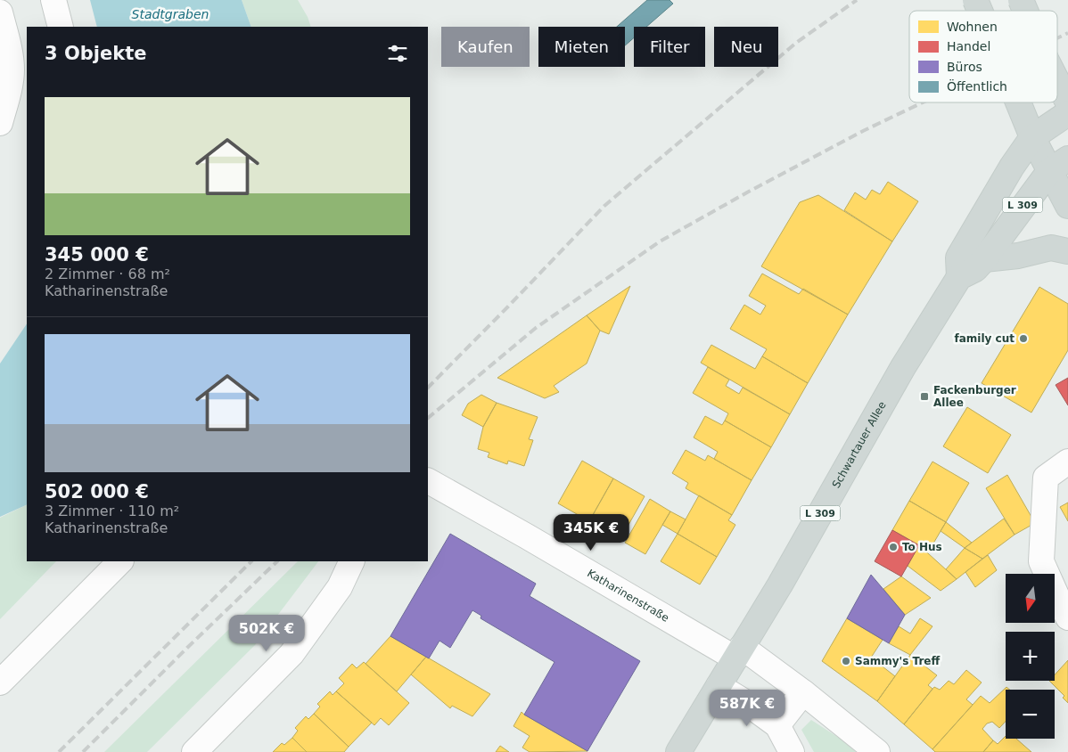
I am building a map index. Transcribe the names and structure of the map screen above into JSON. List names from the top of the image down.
{
  "streets": {
    "main road": ["L 309", "Schwartauer Allee"],
    "street": ["Katharinenstraße"]
  },
  "crossings": [
    ["L 309", "Schwartauer Allee"],
    ["Schwartauer Allee", "Katharinenstraße"]
  ],
  "water": ["Stadtgraben"],
  "places": {
    "other": ["family cut", "To Hus", "Sammy's Treff"],
    "transit": ["Fackenburger Allee"]
  },
  "legend": [
    "Wohnen",
    "Handel",
    "Büros",
    "Öffentlich"
  ],
  "north": "bottom",
  "page": {
    "chip": [
      "Kaufen",
      "Mieten",
      "Filter",
      "Neu"
    ],
    "heading": "3 Objekte",
    "list": [
      {
        "name": "345 000 €",
        "note": "2 Zimmer · 68 m² · Katharinenstraße"
      },
      {
        "name": "502 000 €",
        "note": "3 Zimmer · 110 m² · Katharinenstraße"
      }
    ],
    "price": ["345K €", "502K €", "587K €"],
    "map_buttons": ["+", "−"]
  }
}
